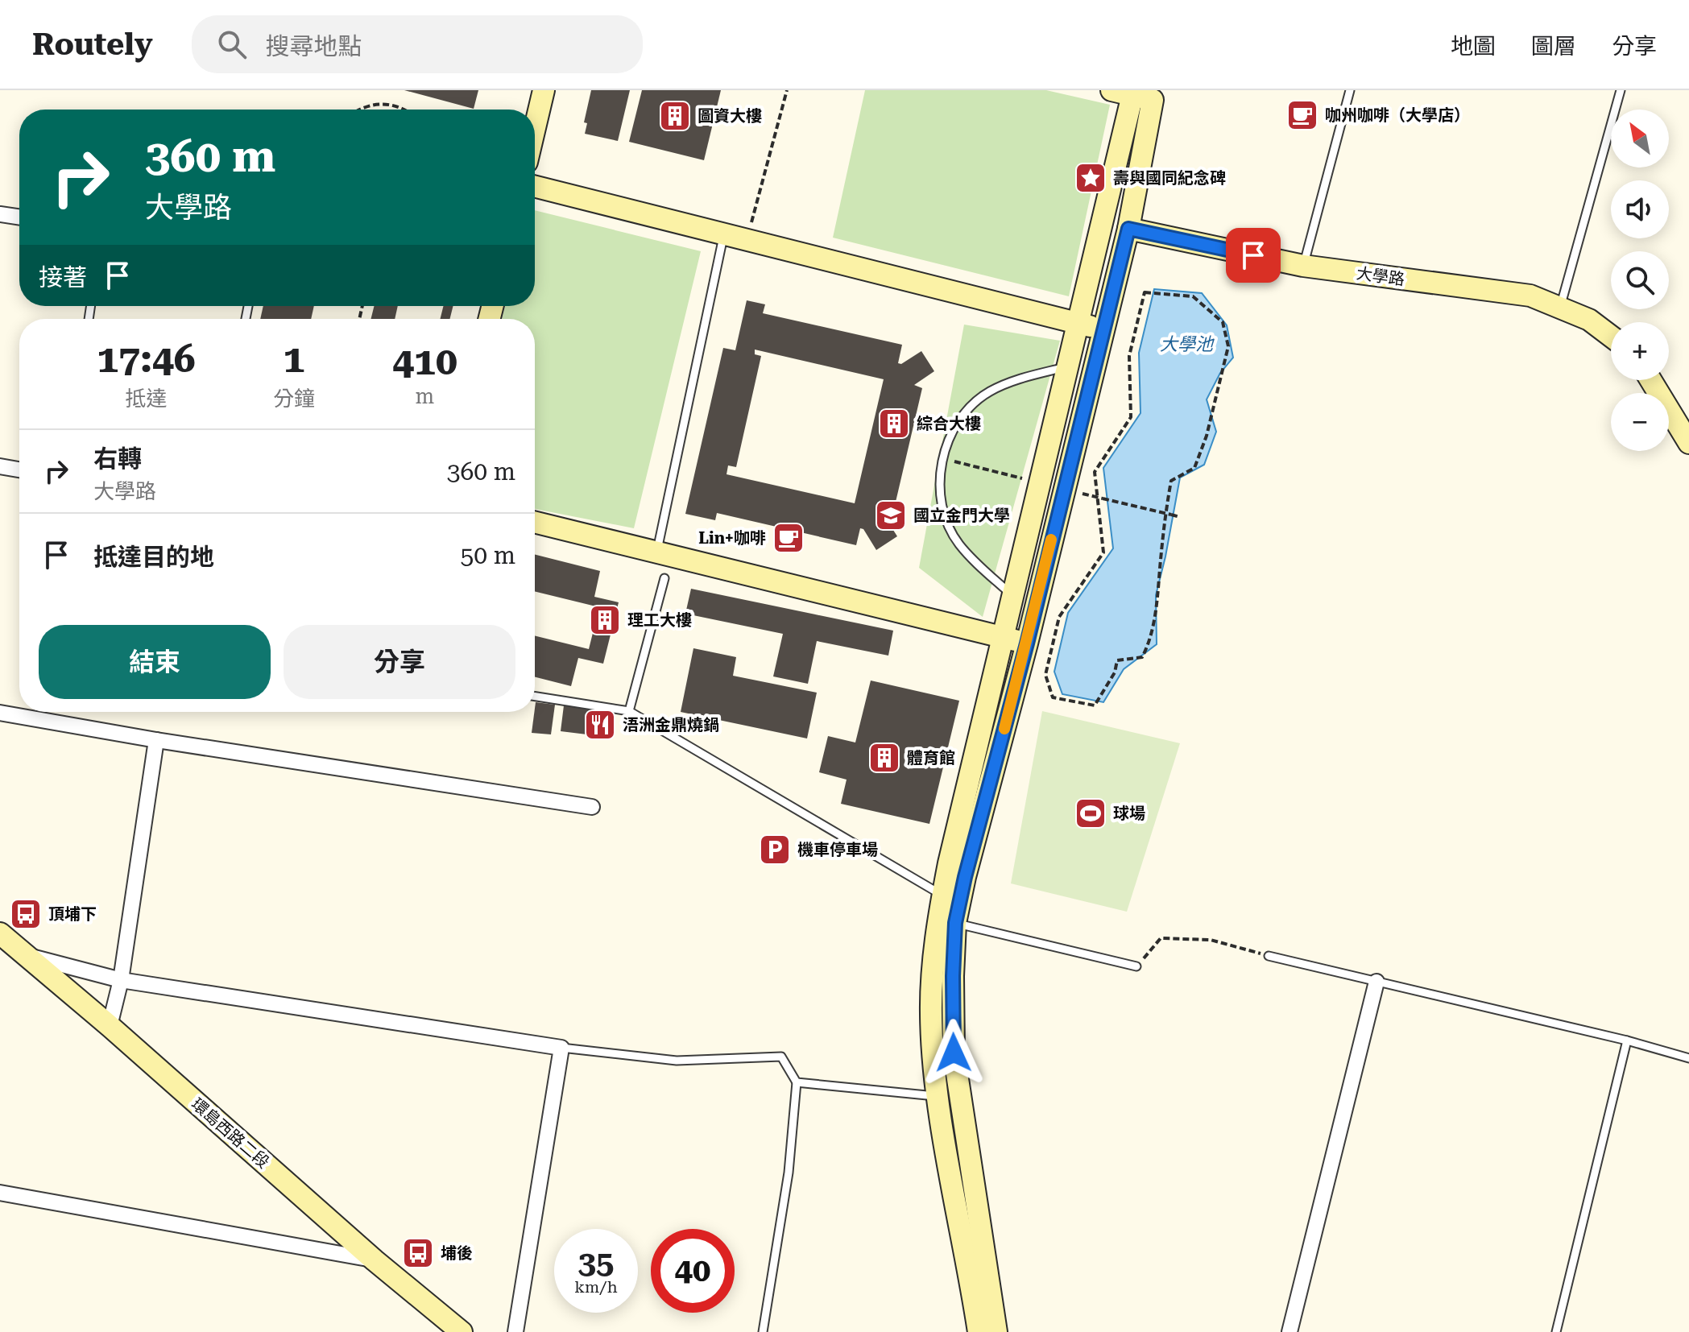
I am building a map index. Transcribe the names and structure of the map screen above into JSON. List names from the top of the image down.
{
  "streets": {
    "street": ["大學路", "環島西路二段"]
  },
  "water": ["大學池"],
  "places": {
    "cafe": ["咖州咖啡（大學店）", "Lin+咖啡"],
    "building": [
      "圖資大樓",
      "綜合大樓",
      "理工大樓",
      "體育館"
    ],
    "place": ["壽與國同紀念碑"],
    "school or university": ["國立金門大學"],
    "restaurant": ["浯洲金鼎燒鍋"],
    "sports": ["球場"],
    "parking": ["機車停車場"],
    "bus stop": ["頂埔下", "埔後"]
  },
  "north": "top left",
  "page": {
    "header": "Routely",
    "search": "搜尋地點",
    "nav": ["地圖", "圖層", "分享"],
    "map_buttons": ["+", "−"],
    "turn": ["360 m", "大學路"],
    "then": "接著",
    "eta": [
      "17:46",
      "抵達",
      "1",
      "分鐘",
      "410",
      "m"
    ],
    "list": [
      {
        "name": "右轉",
        "note": "大學路",
        "value": "360 m"
      },
      {
        "name": "抵達目的地",
        "value": "50 m"
      }
    ],
    "buttons": ["結束", "分享"],
    "speed": "35 km/h",
    "limit": "40"
  }
}
